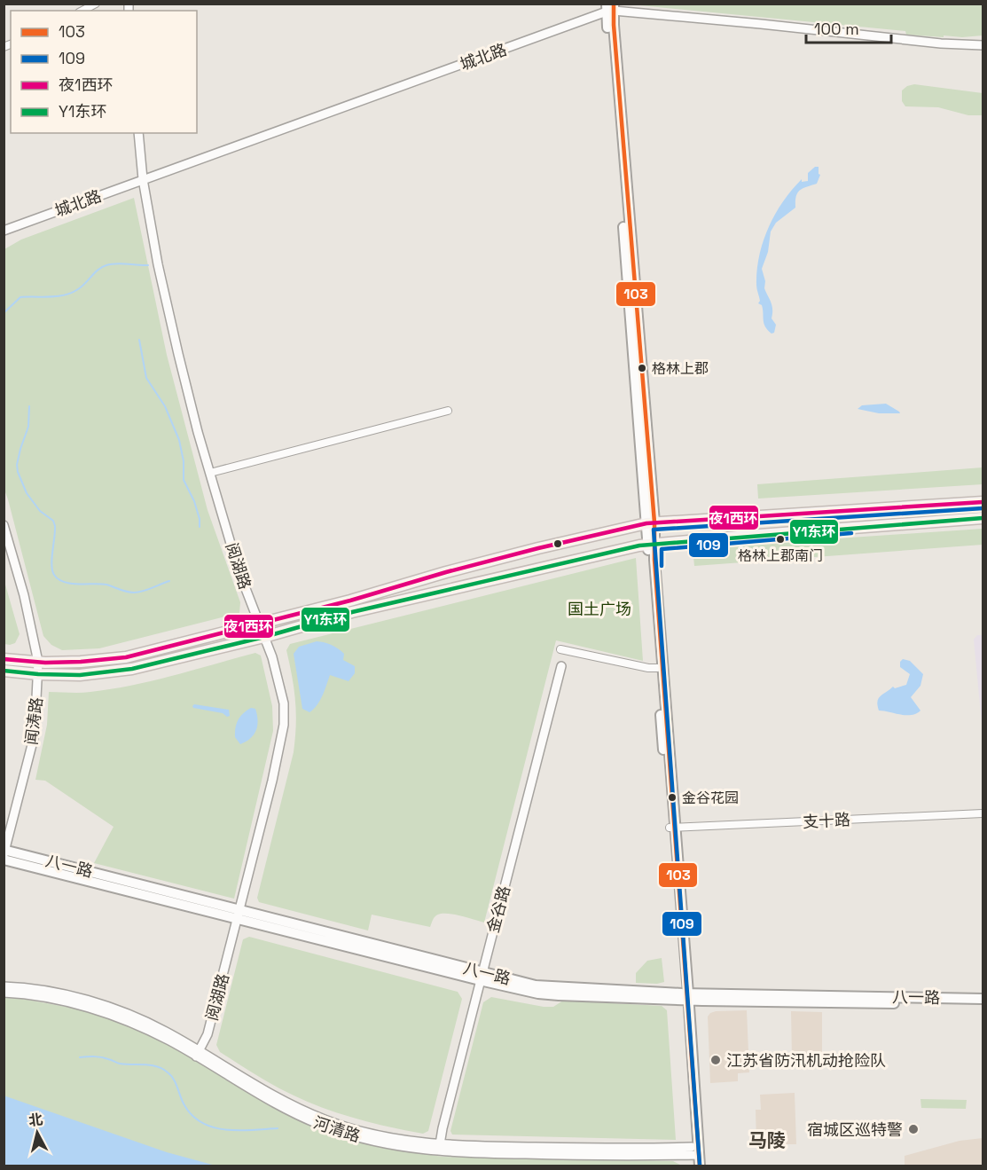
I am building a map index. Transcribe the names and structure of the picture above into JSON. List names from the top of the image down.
{
  "streets": {
    "main road": ["八一路"],
    "street": [
      "城北路",
      "阅湖路",
      "闻涛路",
      "支十路",
      "金谷路",
      "河清路"
    ]
  },
  "crossings": [
    ["城北路", "阅湖路"],
    ["阅湖路", "八一路"],
    ["阅湖路", "河清路"],
    ["闻涛路", "八一路"],
    ["八一路", "金谷路"],
    ["金谷路", "河清路"]
  ],
  "districts": ["马陵"],
  "parks": ["国土广场"],
  "places": [
    "格林上郡",
    "格林上郡南门",
    "金谷花园",
    "江苏省防汛机动抢险队",
    "宿城区巡特警"
  ],
  "lines": [
    "transit line 103",
    "transit line 夜1西环",
    "transit line 109",
    "transit line Y1东环"
  ],
  "legend": [
    "103",
    "109",
    "夜1西环",
    "Y1东环"
  ],
  "scale_bar": "100 m",
  "north": "top"
}
